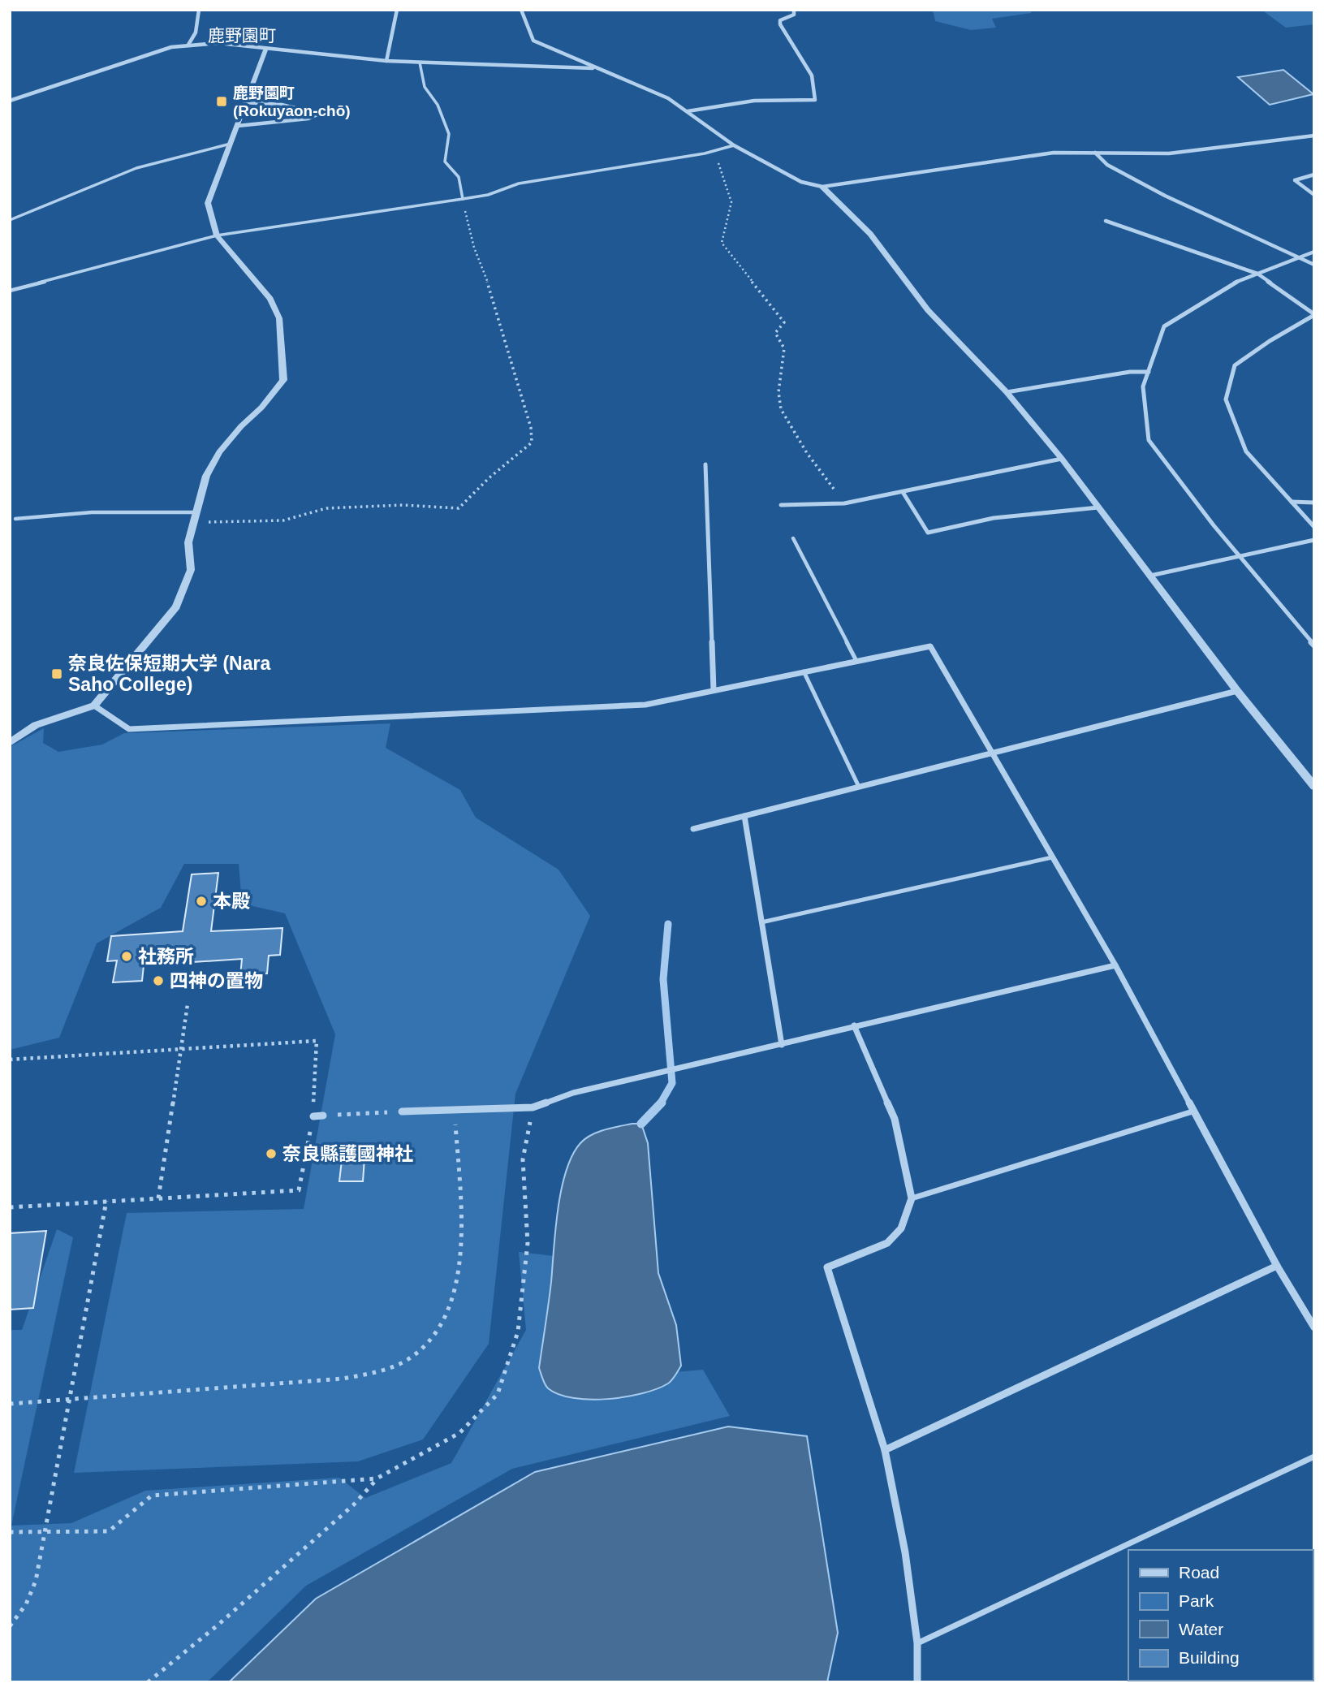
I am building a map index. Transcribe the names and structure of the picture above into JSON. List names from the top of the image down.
{
  "districts": ["鹿野園町"],
  "places": {
    "transit": ["鹿野園町 (Rokuyaon-chō)", "奈良佐保短期大学 (Nara Saho College)"],
    "other": [
      "本殿",
      "社務所",
      "四神の置物",
      "奈良縣護國神社"
    ]
  },
  "legend": [
    "Road",
    "Park",
    "Water",
    "Building"
  ]
}
